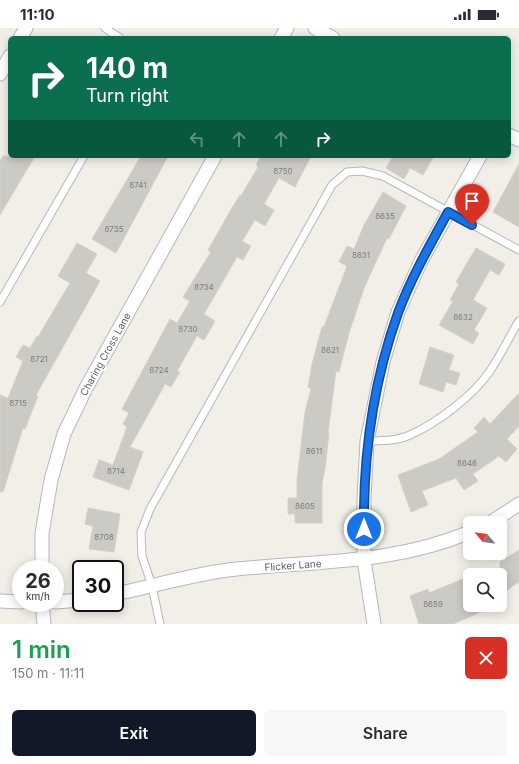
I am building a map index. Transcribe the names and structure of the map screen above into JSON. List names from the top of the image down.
{
  "streets": {
    "street": ["Charing Cross Lane", "Flicker Lane"]
  },
  "house_numbers": [
    "8750",
    "8741",
    "8635",
    "8735",
    "8631",
    "8734",
    "8632",
    "8730",
    "8621",
    "8721",
    "8724",
    "8715",
    "8611",
    "8646",
    "8714",
    "8605",
    "8708",
    "8659"
  ],
  "north": "top left",
  "page": {
    "status": "11:10",
    "turn": ["140 m", "Turn right"],
    "speed": "26 km/h",
    "limit": "30",
    "heading": ["1 min", "150 m · 11:11"],
    "buttons": ["Exit", "Share"]
  }
}
